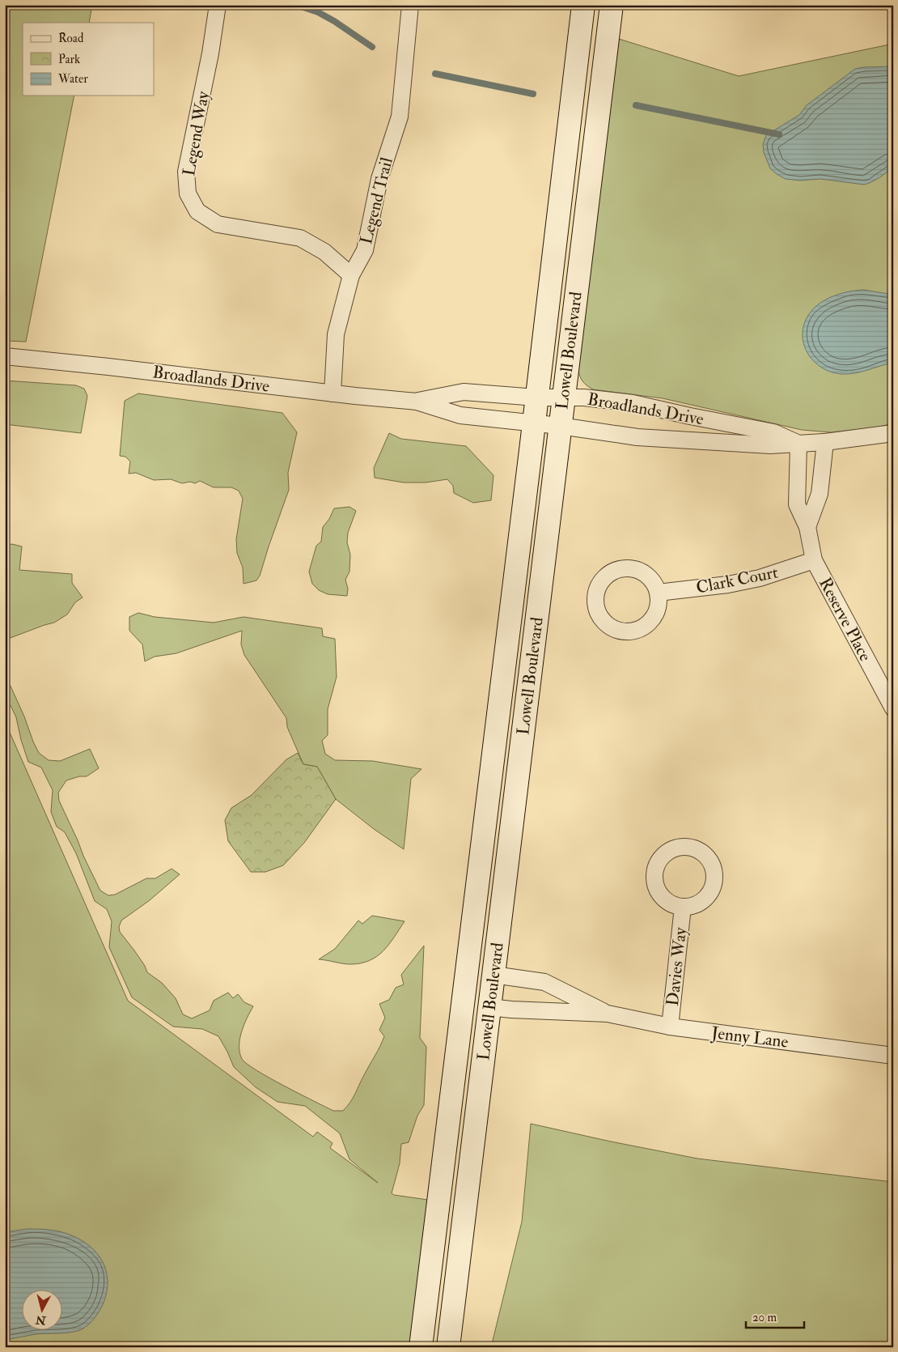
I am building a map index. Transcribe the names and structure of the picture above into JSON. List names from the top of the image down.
{
  "streets": {
    "main road": ["Lowell Boulevard"],
    "street": [
      "Legend Way",
      "Legend Trail",
      "Broadlands Drive",
      "Clark Court",
      "Reserve Place",
      "Davies Way",
      "Jenny Lane"
    ]
  },
  "crossings": [
    ["Legend Way", "Legend Trail"],
    ["Legend Trail", "Broadlands Drive"],
    ["Lowell Boulevard", "Broadlands Drive"],
    ["Lowell Boulevard", "Jenny Lane"],
    ["Broadlands Drive", "Reserve Place"],
    ["Clark Court", "Reserve Place"],
    ["Davies Way", "Jenny Lane"]
  ],
  "legend": ["Road", "Park", "Water"],
  "scale_bar": "20 m",
  "north": "bottom"
}
